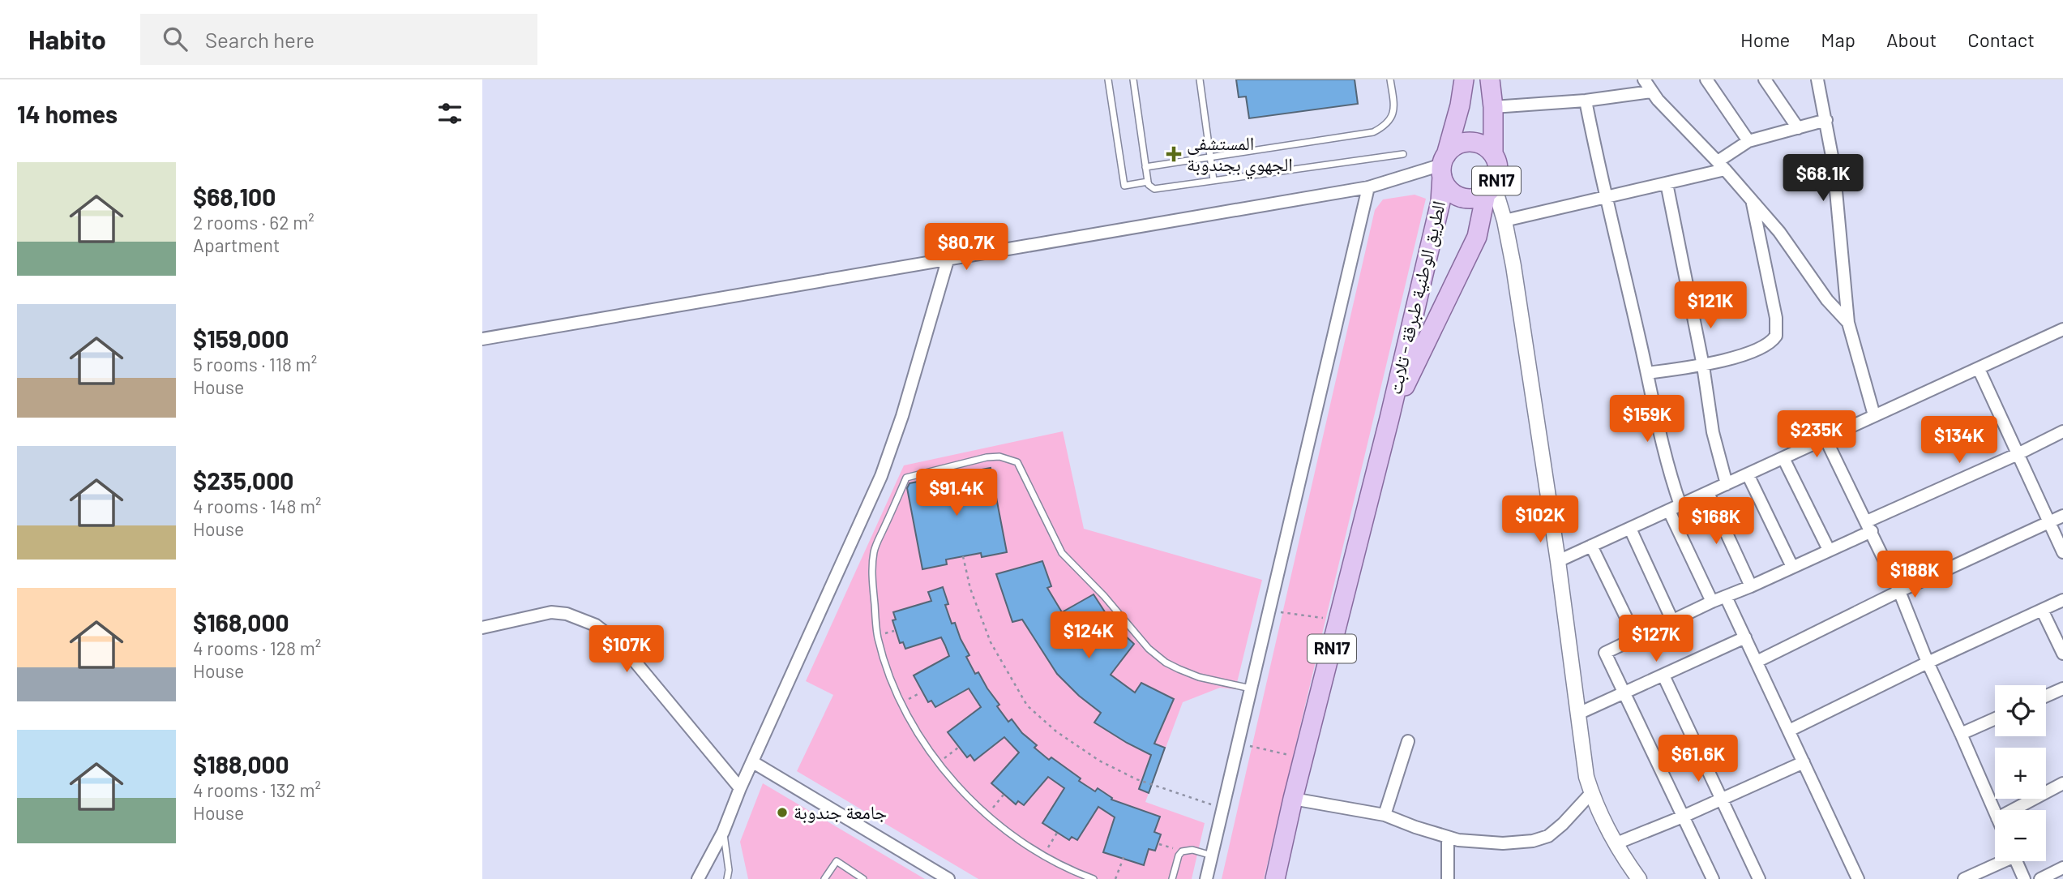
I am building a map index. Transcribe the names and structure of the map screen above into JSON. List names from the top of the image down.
{
  "streets": {
    "main road": ["RN17", "الطريق الوطنية طبرقة - تلابت"]
  },
  "crossings": [
    ["RN17", "الطريق الوطنية طبرقة - تلابت"]
  ],
  "places": {
    "health": ["المستشفى الجهوي بجندوبة"],
    "other": ["جامعة جندوبة"]
  },
  "page": {
    "header": "Habito",
    "search": "Search here",
    "nav": [
      "Home",
      "Map",
      "About",
      "Contact"
    ],
    "heading": "14 homes",
    "list": [
      {
        "name": "$68,100",
        "note": "2 rooms · 62 m² · Apartment"
      },
      {
        "name": "$159,000",
        "note": "5 rooms · 118 m² · House"
      },
      {
        "name": "$235,000",
        "note": "4 rooms · 148 m² · House"
      },
      {
        "name": "$168,000",
        "note": "4 rooms · 128 m² · House"
      },
      {
        "name": "$188,000",
        "note": "4 rooms · 132 m² · House"
      }
    ],
    "price": [
      "$68.1K",
      "$80.7K",
      "$121K",
      "$159K",
      "$235K",
      "$134K",
      "$91.4K",
      "$102K",
      "$168K",
      "$188K",
      "$124K",
      "$127K",
      "$107K",
      "$61.6K"
    ],
    "map_buttons": ["+", "−"]
  }
}
